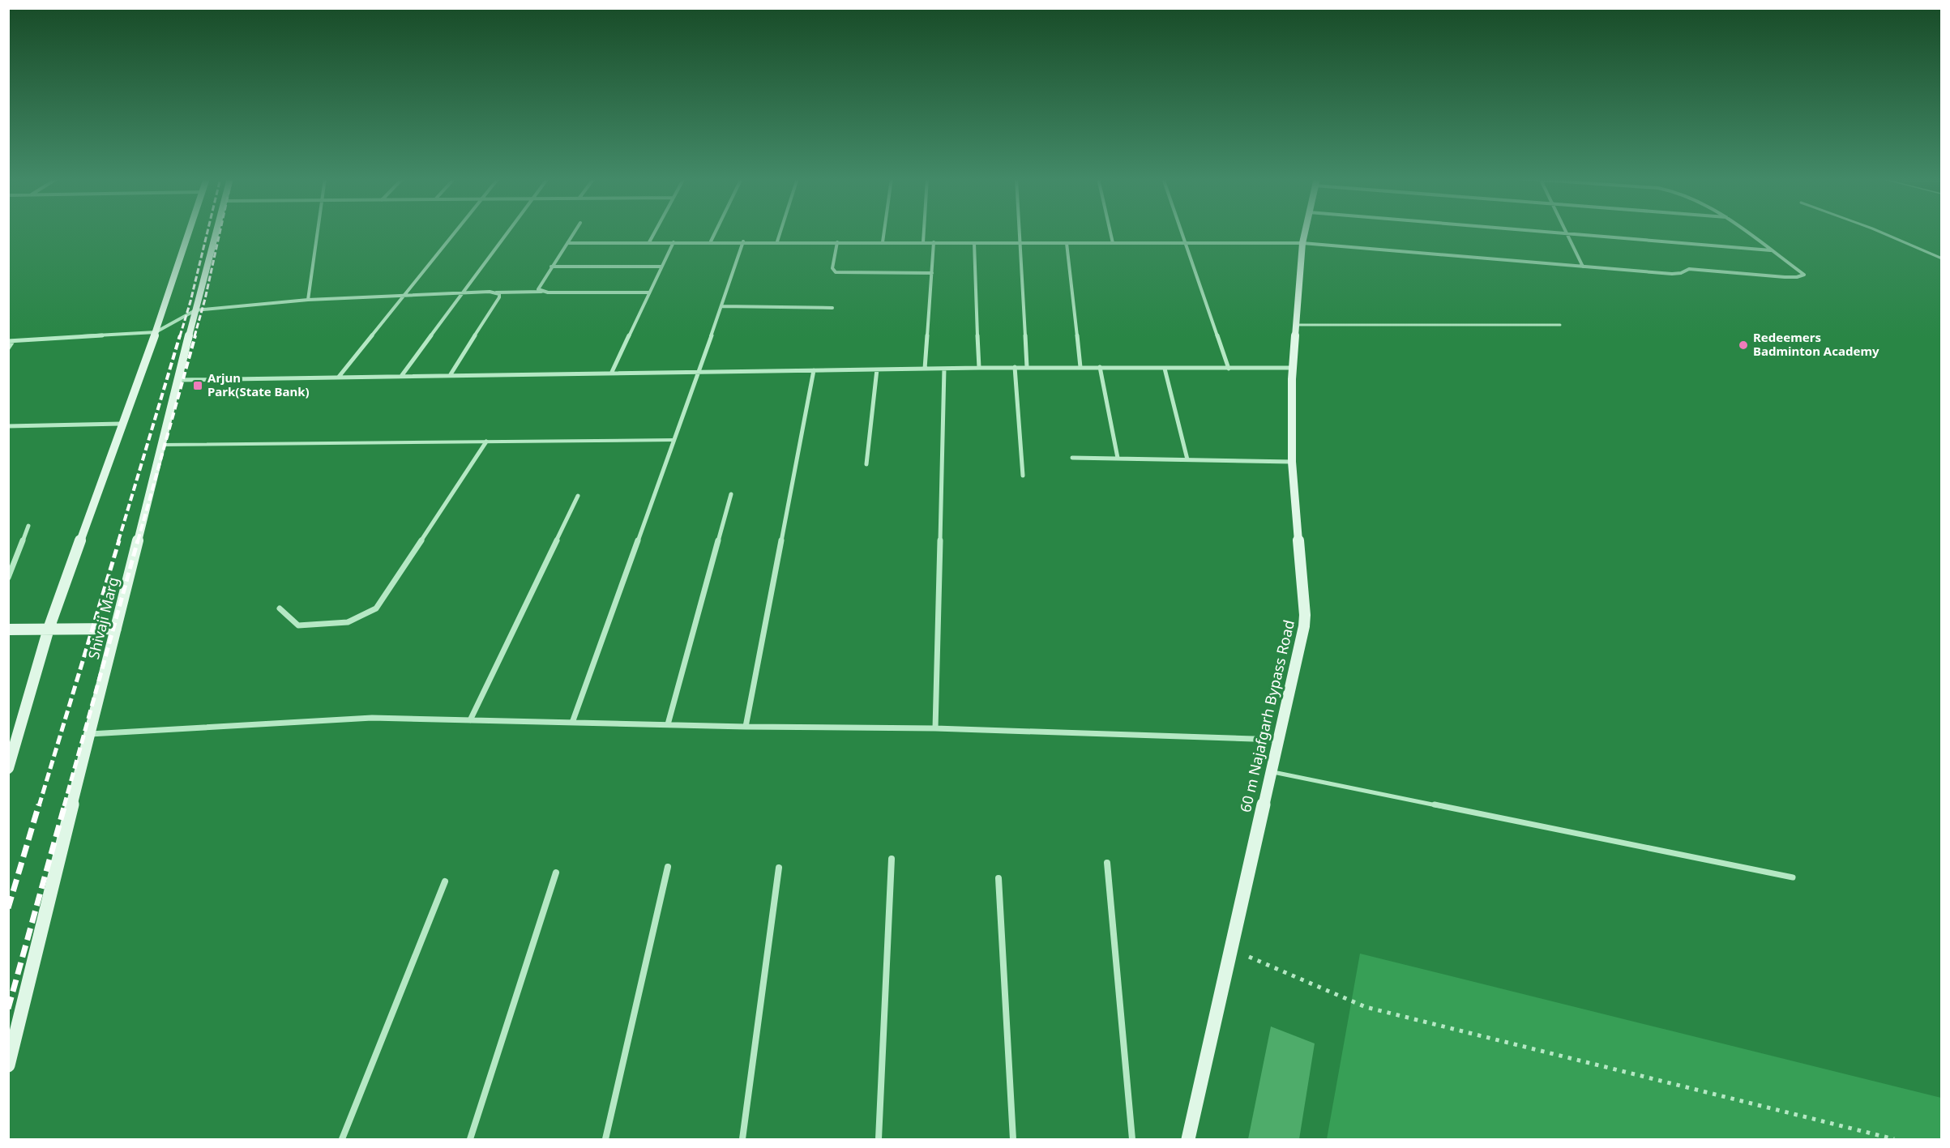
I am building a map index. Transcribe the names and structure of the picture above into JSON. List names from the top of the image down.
{
  "streets": {
    "main road": ["Shivaji Marg", "60 m Najafgarh Bypass Road"]
  },
  "places": {
    "other": ["Redeemers Badminton Academy"],
    "transit": ["Arjun Park(State Bank)"]
  }
}
